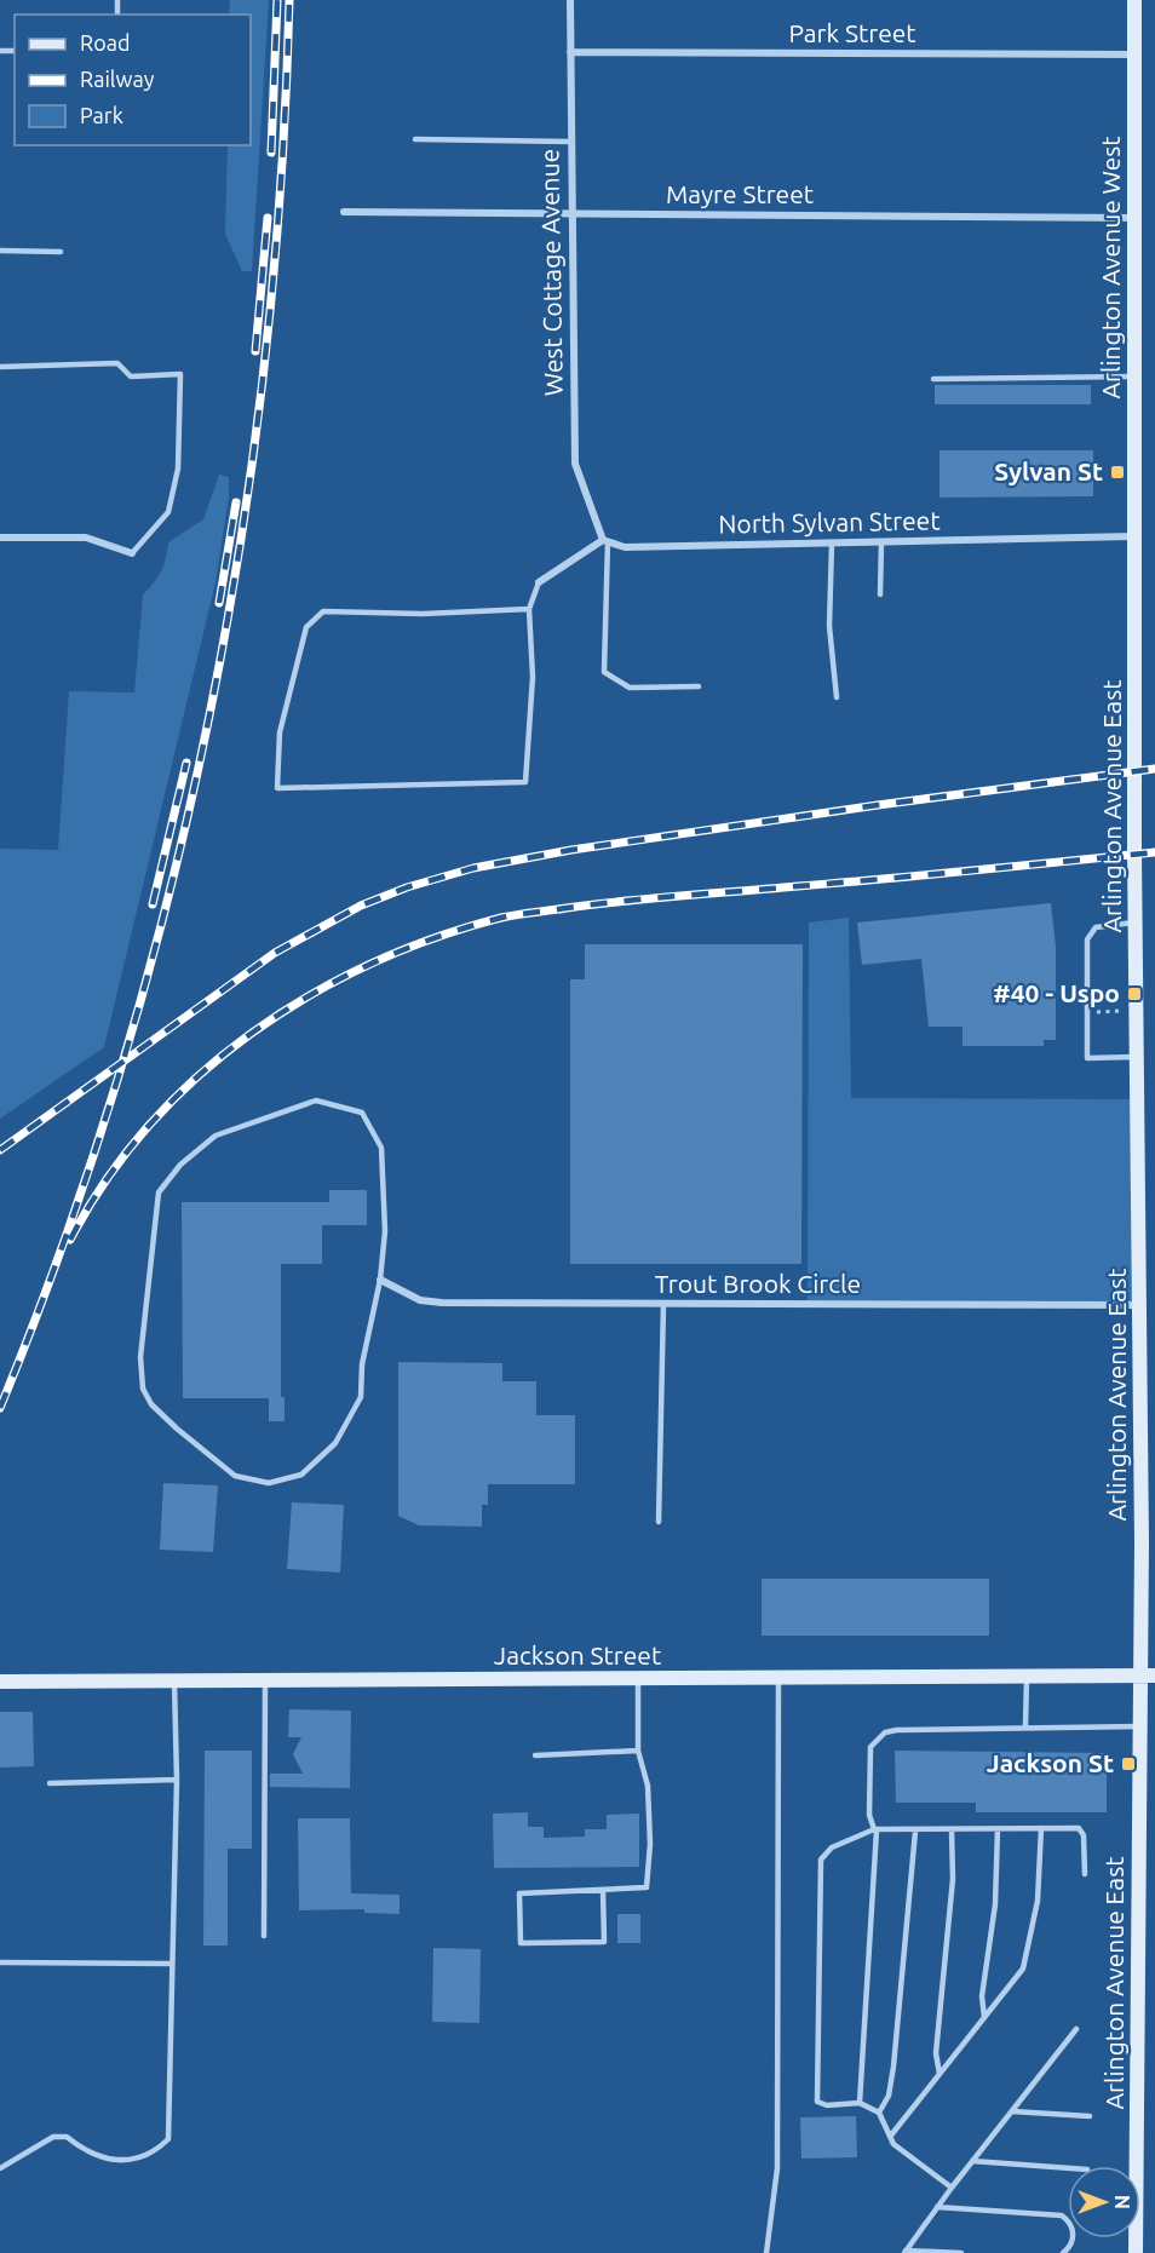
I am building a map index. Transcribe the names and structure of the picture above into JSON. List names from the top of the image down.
{
  "streets": {
    "street": [
      "Park Street",
      "Mayre Street",
      "Arlington Avenue West",
      "West Cottage Avenue",
      "North Sylvan Street",
      "Arlington Avenue East",
      "Trout Brook Circle",
      "Jackson Street"
    ]
  },
  "crossings": [
    ["Park Street", "Arlington Avenue West"],
    ["Park Street", "West Cottage Avenue"],
    ["Mayre Street", "Arlington Avenue West"],
    ["Mayre Street", "West Cottage Avenue"],
    ["Arlington Avenue West", "North Sylvan Street"],
    ["Arlington Avenue West", "Arlington Avenue East"],
    ["West Cottage Avenue", "North Sylvan Street"],
    ["North Sylvan Street", "Arlington Avenue East"],
    ["Arlington Avenue East", "Trout Brook Circle"],
    ["Arlington Avenue East", "Jackson Street"]
  ],
  "places": {
    "transit": ["Sylvan St", "#40 - Uspo", "Jackson St"]
  },
  "legend": ["Road", "Railway", "Park"],
  "north": "right"
}
